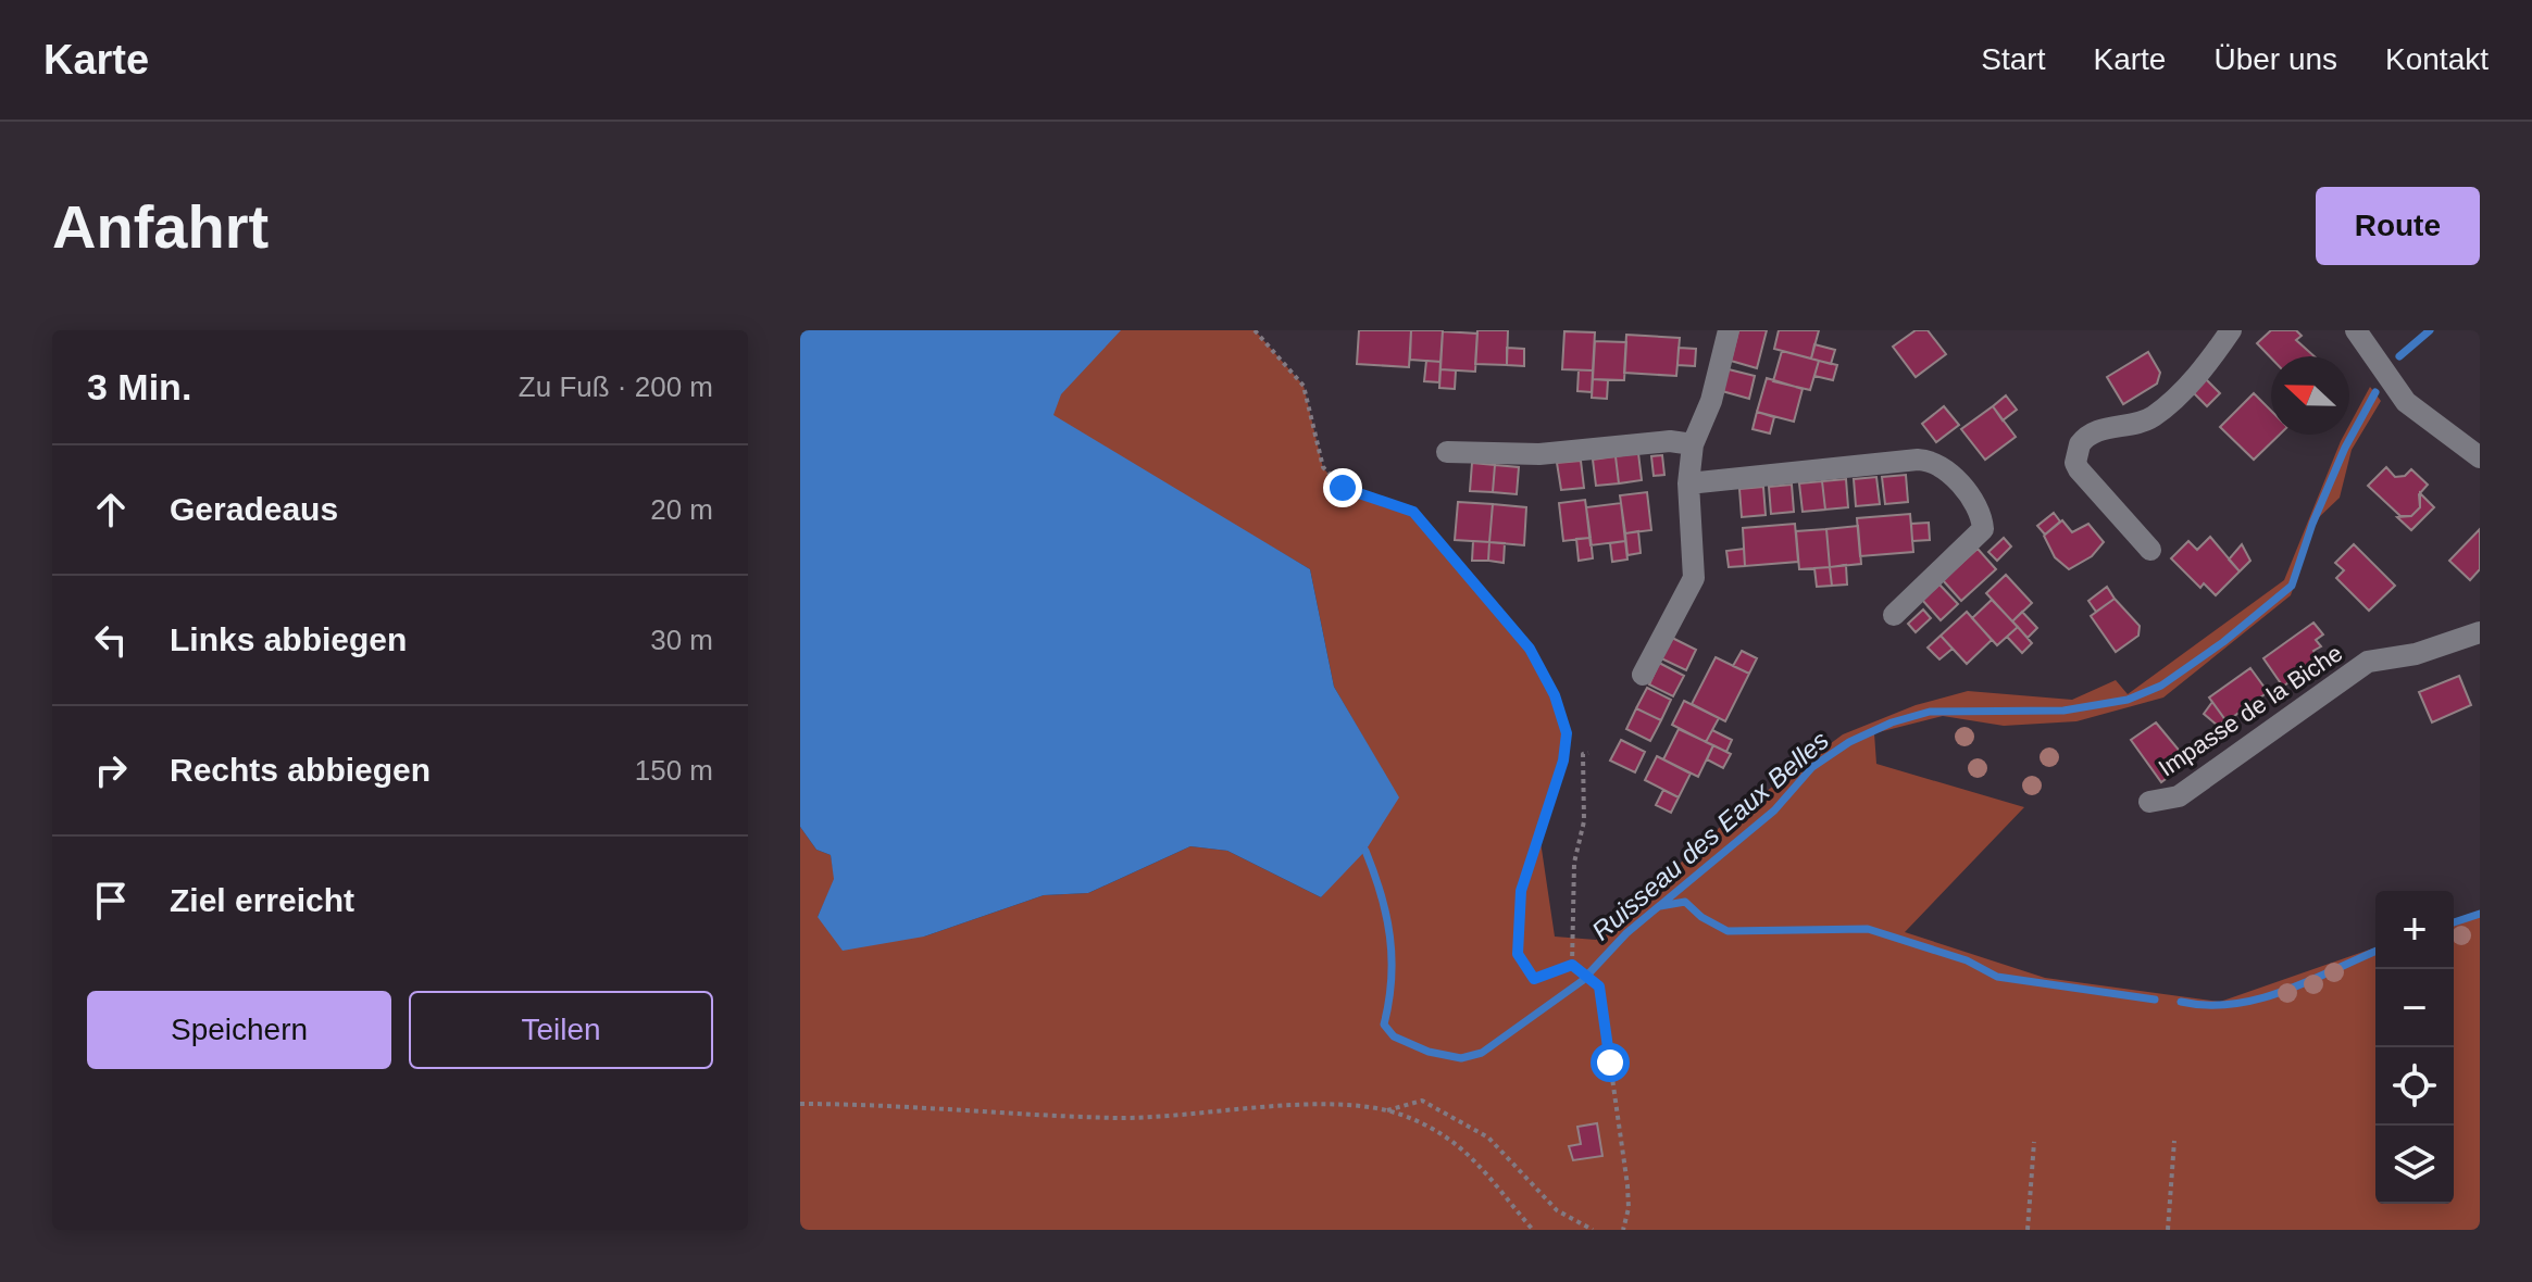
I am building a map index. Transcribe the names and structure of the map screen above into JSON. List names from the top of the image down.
{
  "streets": {
    "street": ["Impasse de la Biche"]
  },
  "water": ["Ruisseau des Eaux Belles"],
  "north": "left",
  "page": {
    "header": "Karte",
    "nav": [
      "Start",
      "Karte",
      "Über uns",
      "Kontakt"
    ],
    "buttons": [
      "Route",
      ["Speichern", "Teilen"]
    ],
    "title": "Anfahrt",
    "heading": ["3 Min.", "Zu Fuß · 200 m"],
    "list": [
      ["Geradeaus", "20 m"],
      ["Links abbiegen", "30 m"],
      ["Rechts abbiegen", "150 m"],
      "Ziel erreicht"
    ],
    "map_buttons": ["+", "−"]
  }
}
